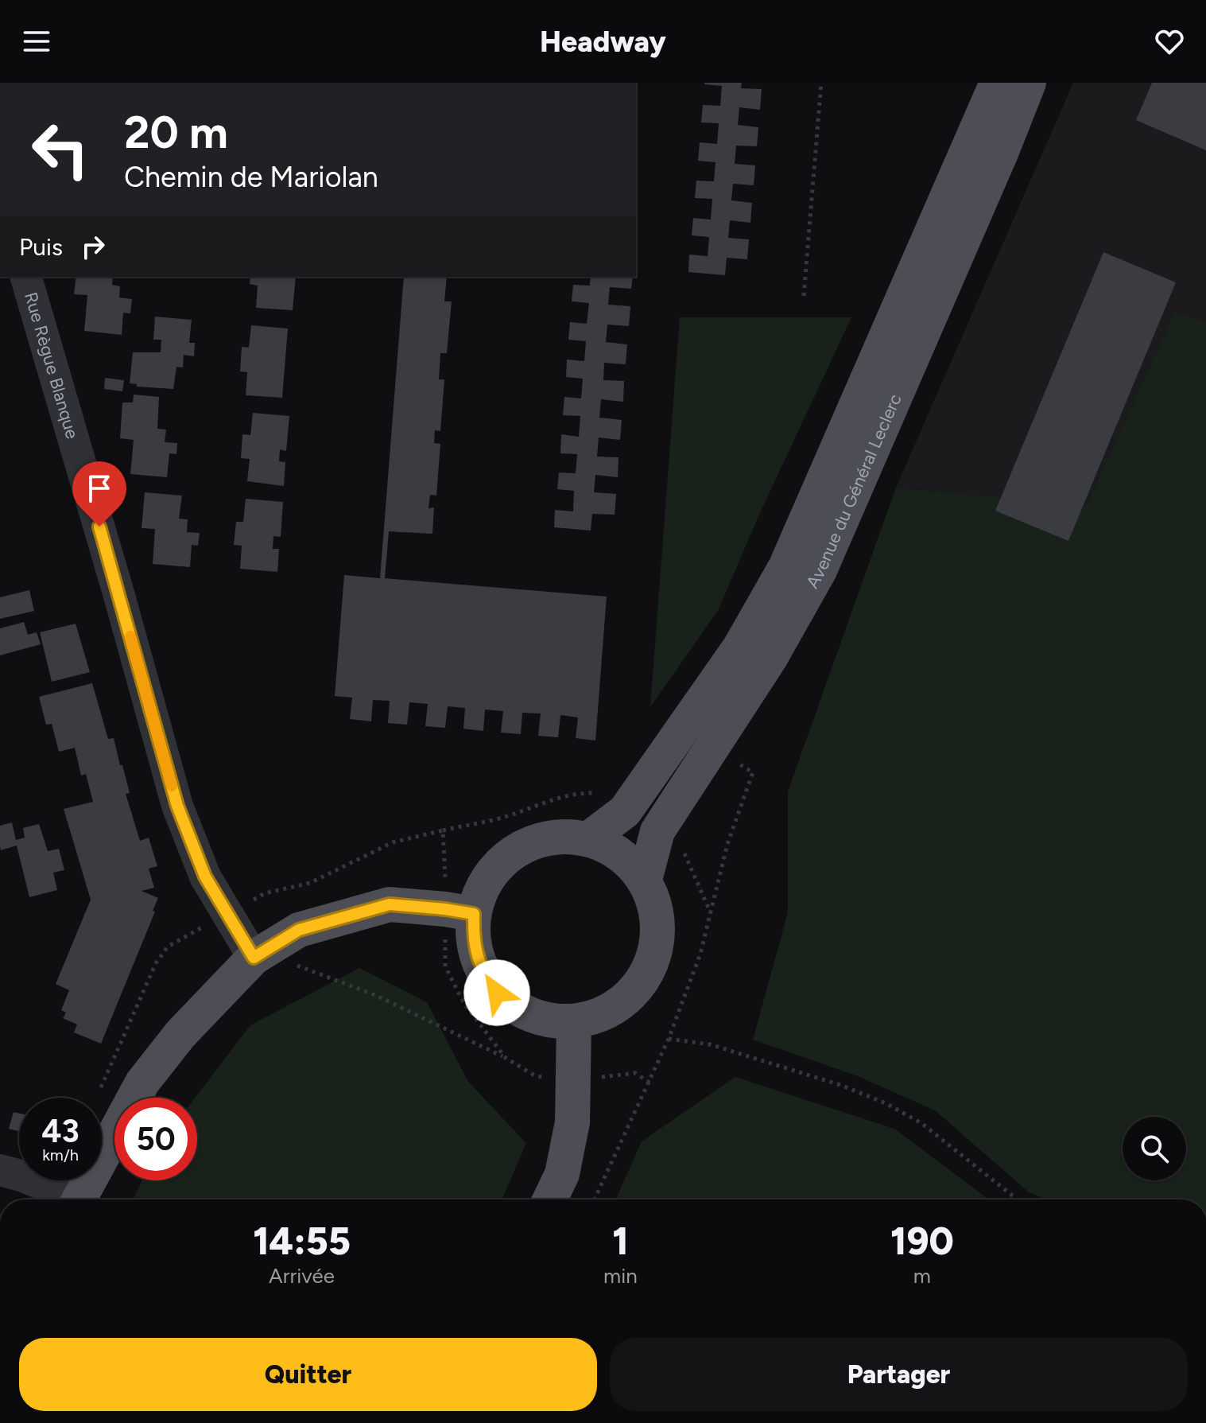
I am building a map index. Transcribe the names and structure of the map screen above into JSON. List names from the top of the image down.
{
  "streets": {
    "main road": ["Avenue du Général Leclerc"],
    "street": ["Rue Règue Blanque"]
  },
  "page": {
    "header": "Headway",
    "turn": ["20 m", "Chemin de Mariolan"],
    "then": "Puis",
    "speed": "43 km/h",
    "limit": "50",
    "eta": [
      "14:55",
      "Arrivée",
      "1",
      "min",
      "190",
      "m"
    ],
    "buttons": ["Quitter", "Partager"]
  }
}
